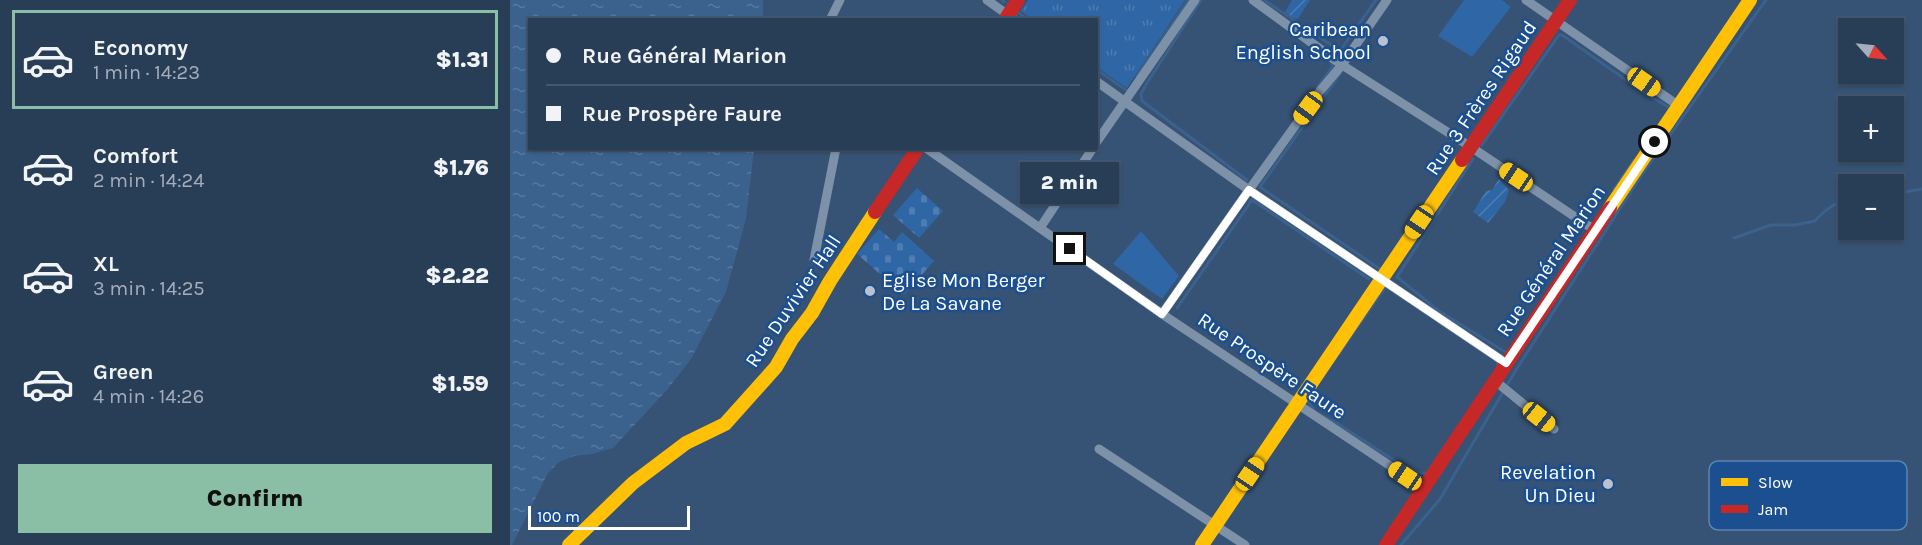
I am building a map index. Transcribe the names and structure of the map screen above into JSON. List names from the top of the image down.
{
  "streets": {
    "street": [
      "Rue 3 Frères Rigaud",
      "Rue Général Marion",
      "Rue Duvivier Hall",
      "Rue Prospère Faure"
    ]
  },
  "crossings": [
    ["Rue 3 Frères Rigaud", "Rue Prospère Faure"],
    ["Rue Général Marion", "Rue Prospère Faure"]
  ],
  "places": ["Caribean English School", "Eglise Mon Berger De La Savane", "Revelation Un Dieu"],
  "legend": ["Slow", "Jam"],
  "scale_bar": "100 m",
  "north": "bottom right",
  "page": {
    "list": [
      {
        "name": "Economy",
        "note": "1 min · 14:23",
        "value": "$1.31"
      },
      {
        "name": "Comfort",
        "note": "2 min · 14:24",
        "value": "$1.76"
      },
      {
        "name": "XL",
        "note": "3 min · 14:25",
        "value": "$2.22"
      },
      {
        "name": "Green",
        "note": "4 min · 14:26",
        "value": "$1.59"
      }
    ],
    "map_buttons": ["+", "−"],
    "banner": ["Rue Général Marion", "Rue Prospère Faure"],
    "bubble": "2 min",
    "buttons": "Confirm",
    "scale": "100 m"
  }
}
